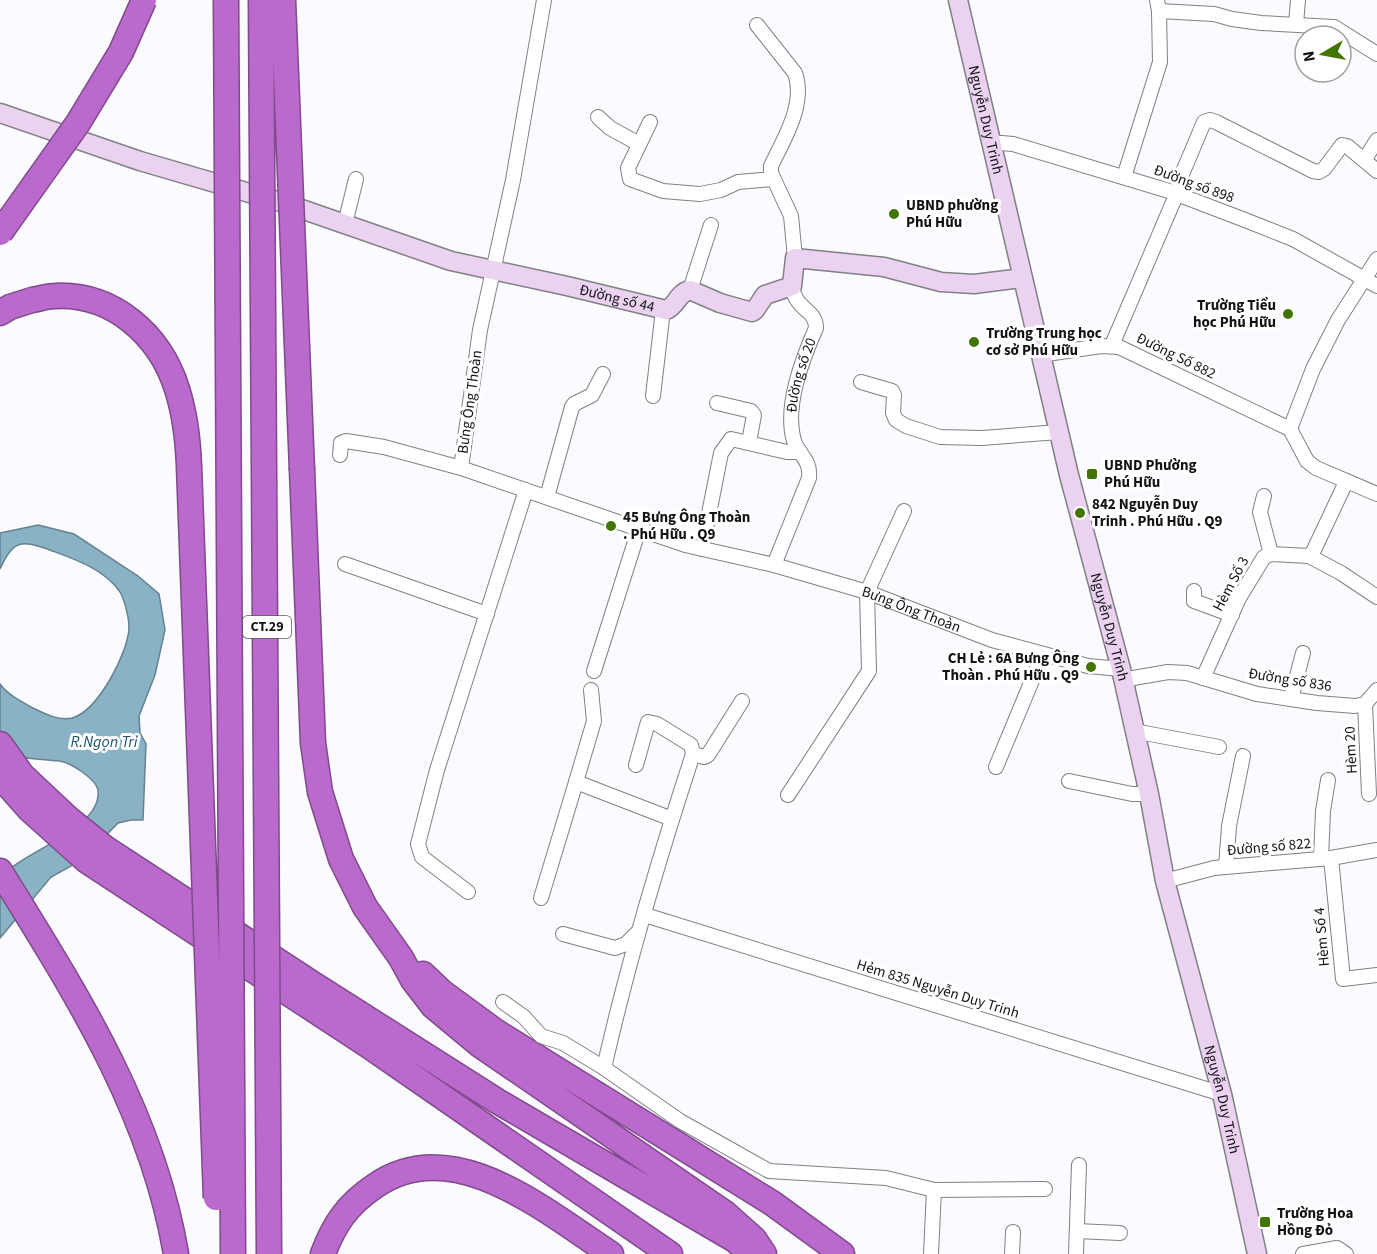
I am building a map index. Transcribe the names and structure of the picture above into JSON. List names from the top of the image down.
{
  "streets": {
    "highway": ["CT.29"],
    "main road": ["Nguyễn Duy Trinh", "Đường số 44"],
    "street": [
      "Đường số 898",
      "Đường Số 882",
      "Đường số 20",
      "Bưng Ông Thoàn",
      "Hèm Số 3",
      "Đường số 836",
      "Hèm 20",
      "Đường số 822",
      "Hèm Số 4",
      "Hẻm 835 Nguyễn Duy Trinh"
    ]
  },
  "crossings": [
    ["Nguyễn Duy Trinh", "Đường số 898"],
    ["Nguyễn Duy Trinh", "Đường Số 882"],
    ["Nguyễn Duy Trinh", "Bưng Ông Thoàn"],
    ["Nguyễn Duy Trinh", "Đường số 836"],
    ["Nguyễn Duy Trinh", "Đường số 822"],
    ["Nguyễn Duy Trinh", "Hẻm 835 Nguyễn Duy Trinh"],
    ["Đường số 44", "Bưng Ông Thoàn"],
    ["Đường số 20", "Bưng Ông Thoàn"],
    ["Bưng Ông Thoàn", "Đường số 836"],
    ["Hèm Số 3", "Đường số 836"],
    ["Đường số 836", "Hèm 20"],
    ["Đường số 822", "Hèm Số 4"]
  ],
  "water": ["R.Ngọn Tri"],
  "places": {
    "other": [
      "UBND phường Phú Hữu",
      "Trường Tiểu học Phú Hữu",
      "Trường Trung học cơ sở Phú Hữu",
      "842 Nguyễn Duy Trinh . Phú Hữu . Q9",
      "45 Bưng Ông Thoàn . Phú Hữu . Q9",
      "CH Lẻ : 6A Bưng Ông Thoàn . Phú Hữu . Q9"
    ],
    "transit": ["UBND Phường Phú Hữu", "Trường Hoa Hồng Đỏ"]
  },
  "north": "left"
}
